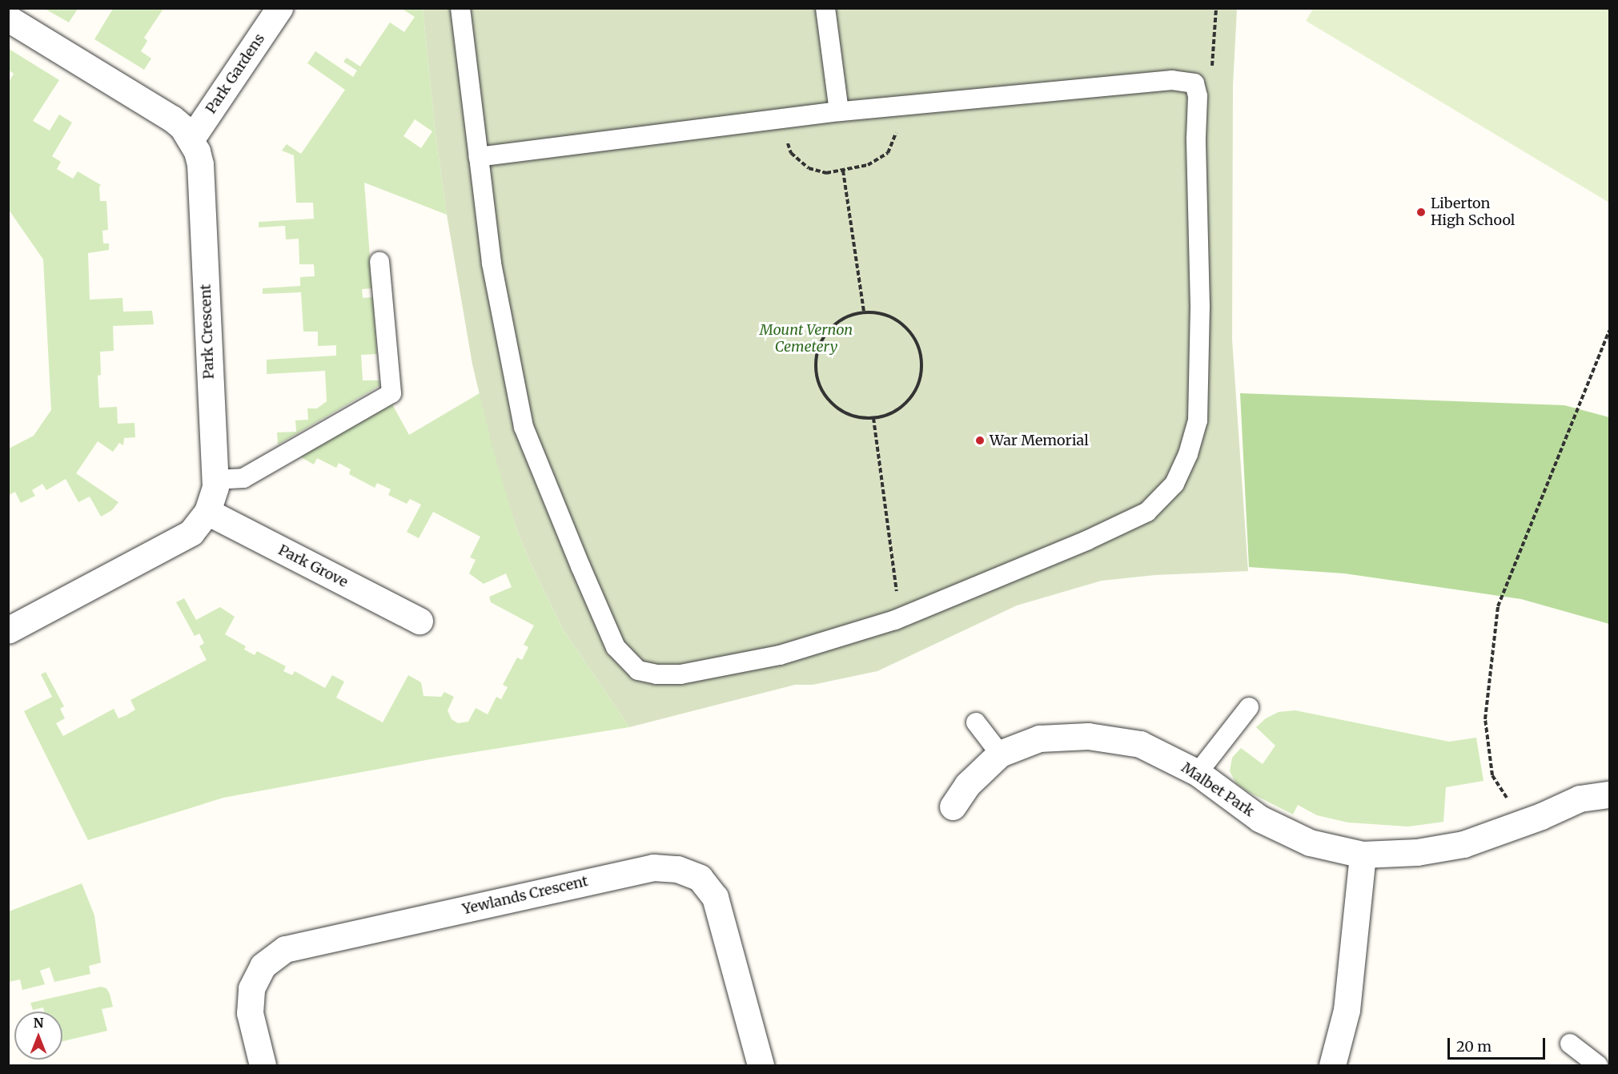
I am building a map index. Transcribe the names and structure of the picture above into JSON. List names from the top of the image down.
{
  "streets": {
    "street": [
      "Park Gardens",
      "Park Crescent",
      "Park Grove",
      "Malbet Park",
      "Yewlands Crescent"
    ]
  },
  "crossings": [
    ["Park Gardens", "Park Crescent"],
    ["Park Crescent", "Park Grove"]
  ],
  "parks": ["Mount Vernon Cemetery"],
  "places": ["Liberton High School", "War Memorial"],
  "scale_bar": "20 m",
  "north": "top"
}
